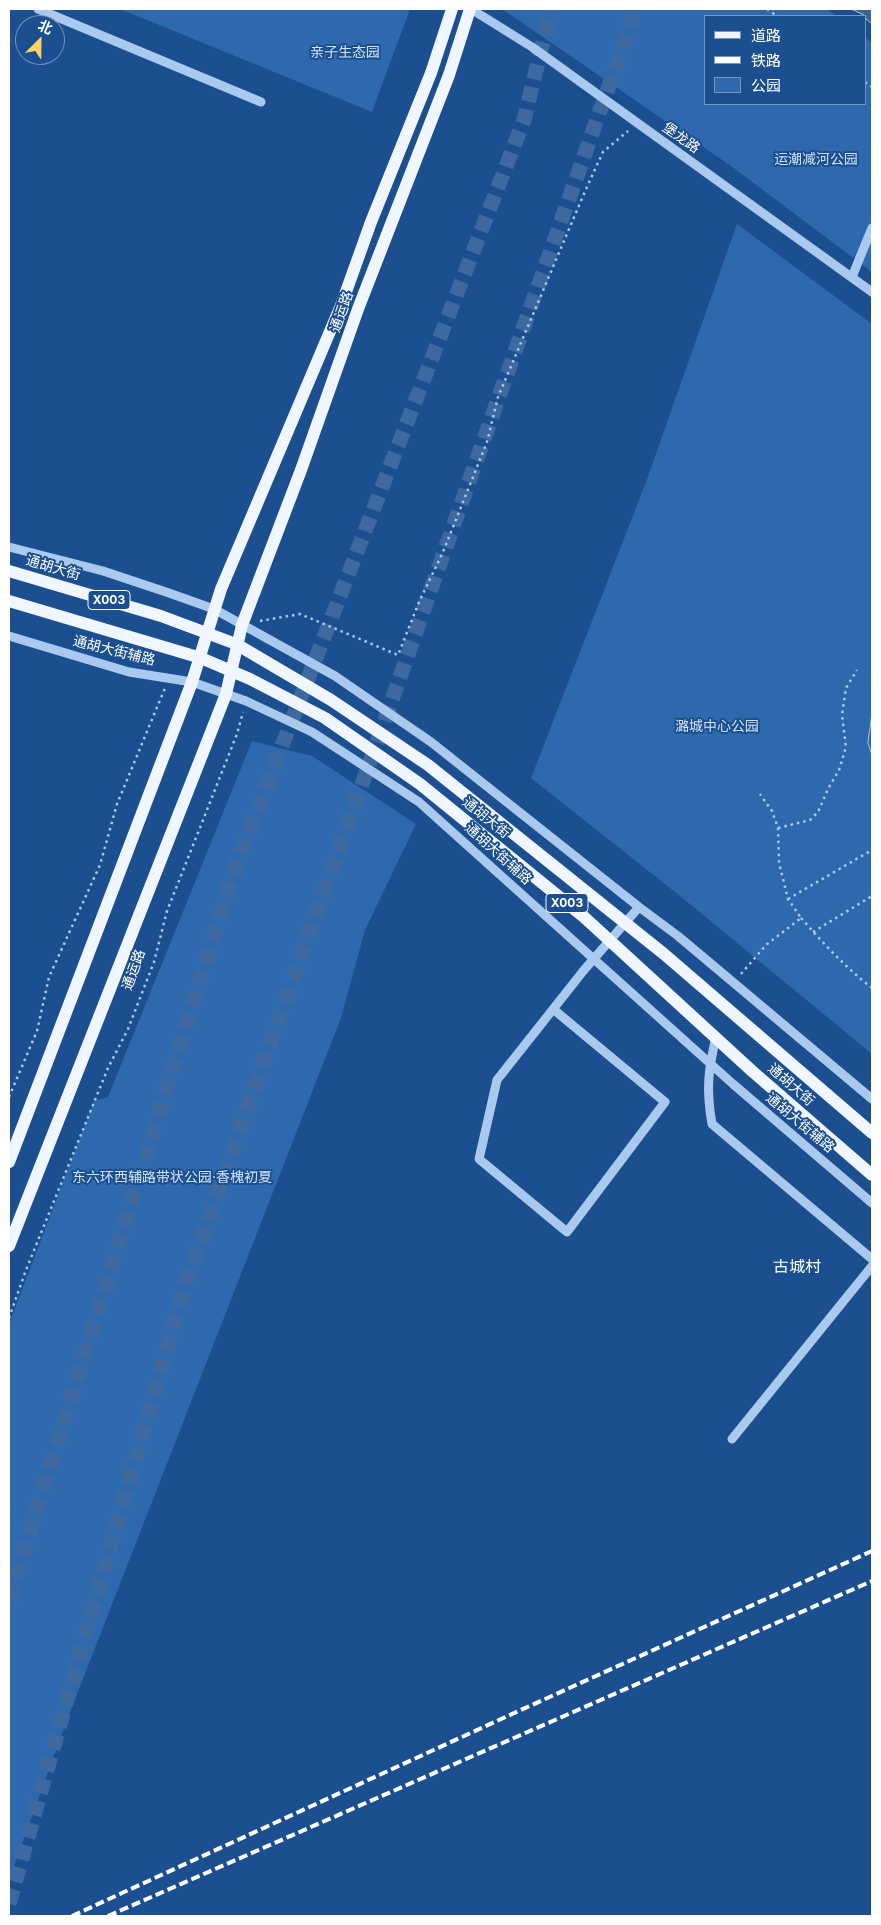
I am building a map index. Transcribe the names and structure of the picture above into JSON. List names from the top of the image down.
{
  "streets": {
    "main road": ["通运路", "通胡大街", "X003"],
    "street": ["堡龙路", "通胡大街辅路"]
  },
  "crossings": [
    ["堡龙路", "通运路"],
    ["通运路", "通胡大街"],
    ["通运路", "通胡大街辅路"]
  ],
  "districts": ["古城村"],
  "parks": [
    "亲子生态园",
    "运潮减河公园",
    "潞城中心公园",
    "东六环西辅路带状公园·香槐初夏"
  ],
  "legend": ["道路", "铁路", "公园"],
  "north": "top right"
}
